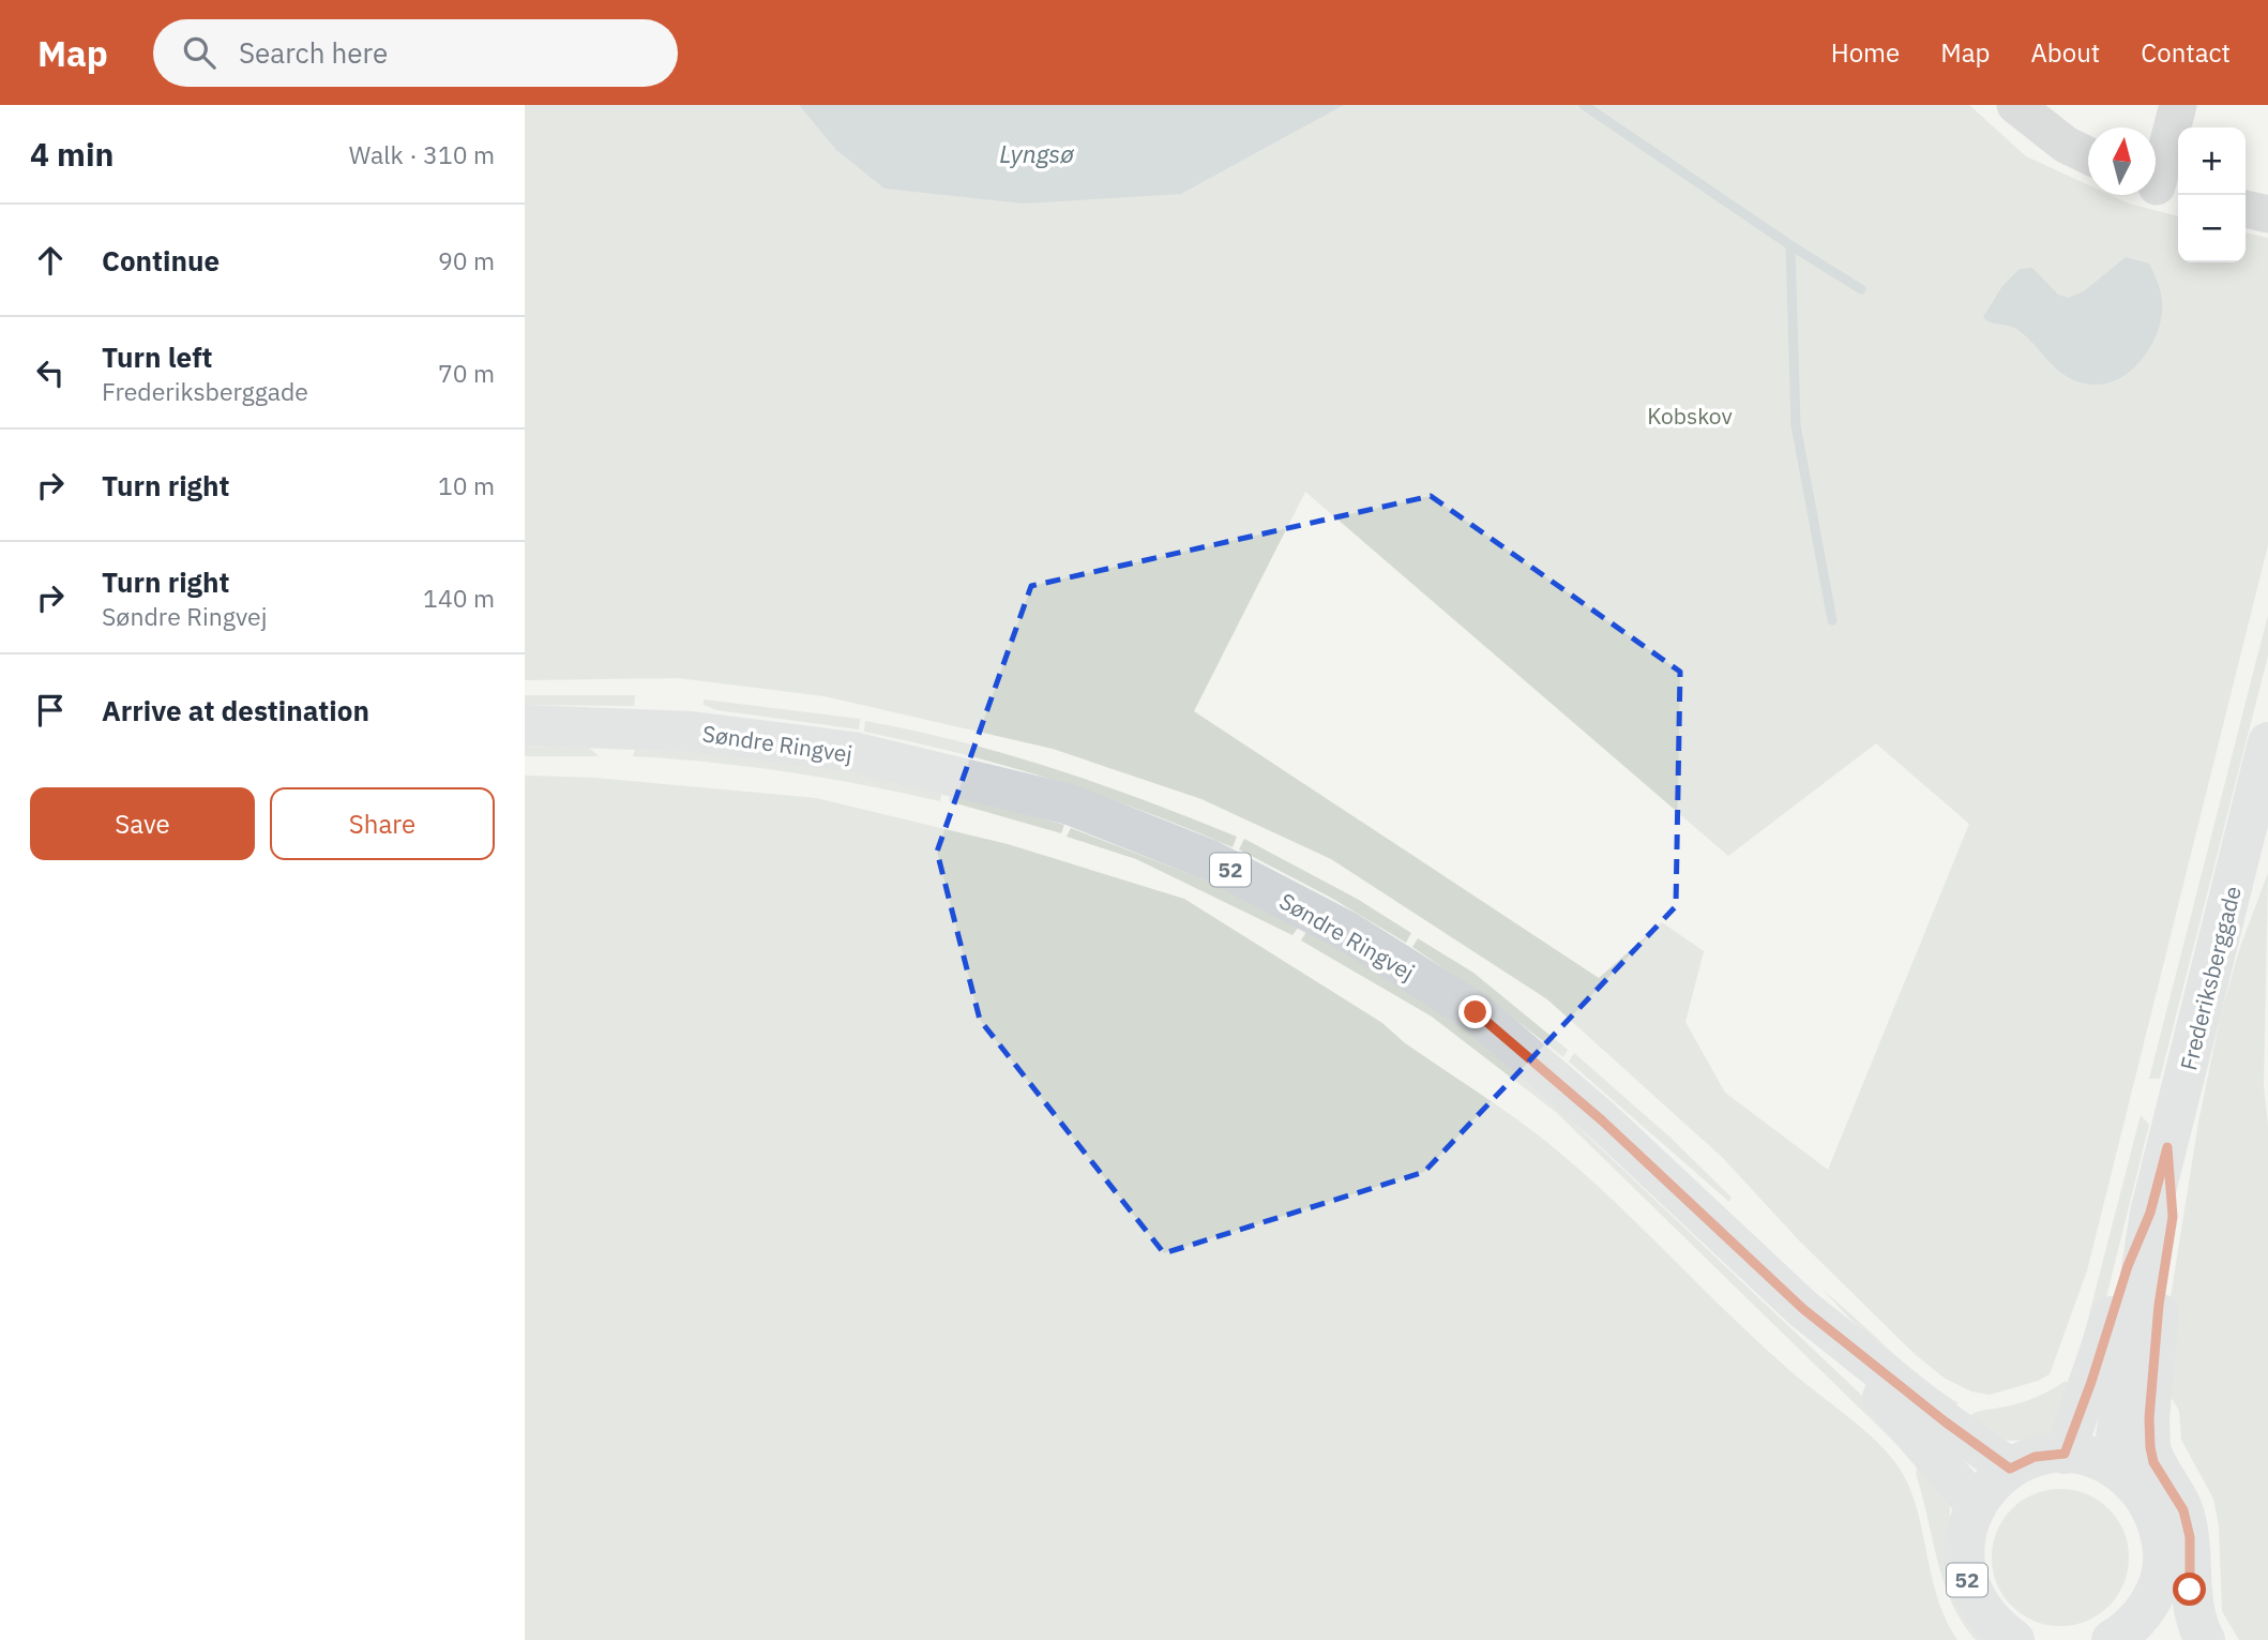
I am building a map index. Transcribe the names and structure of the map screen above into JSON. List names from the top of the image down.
{
  "streets": {
    "main road": ["Søndre Ringvej", "52", "Frederiksberggade"]
  },
  "crossings": [
    ["Søndre Ringvej", "52"],
    ["52", "Frederiksberggade"]
  ],
  "water": ["Lyngsø"],
  "parks": ["Kobskov"],
  "north": "top",
  "page": {
    "header": "Map",
    "search": "Search here",
    "nav": [
      "Home",
      "Map",
      "About",
      "Contact"
    ],
    "heading": ["4 min", "Walk · 310 m"],
    "map_buttons": ["+", "−"],
    "list": [
      ["Continue", "90 m"],
      ["Turn left", "Frederiksberggade", "70 m"],
      ["Turn right", "10 m"],
      ["Turn right", "Søndre Ringvej", "140 m"],
      "Arrive at destination"
    ],
    "buttons": ["Save", "Share"]
  }
}
